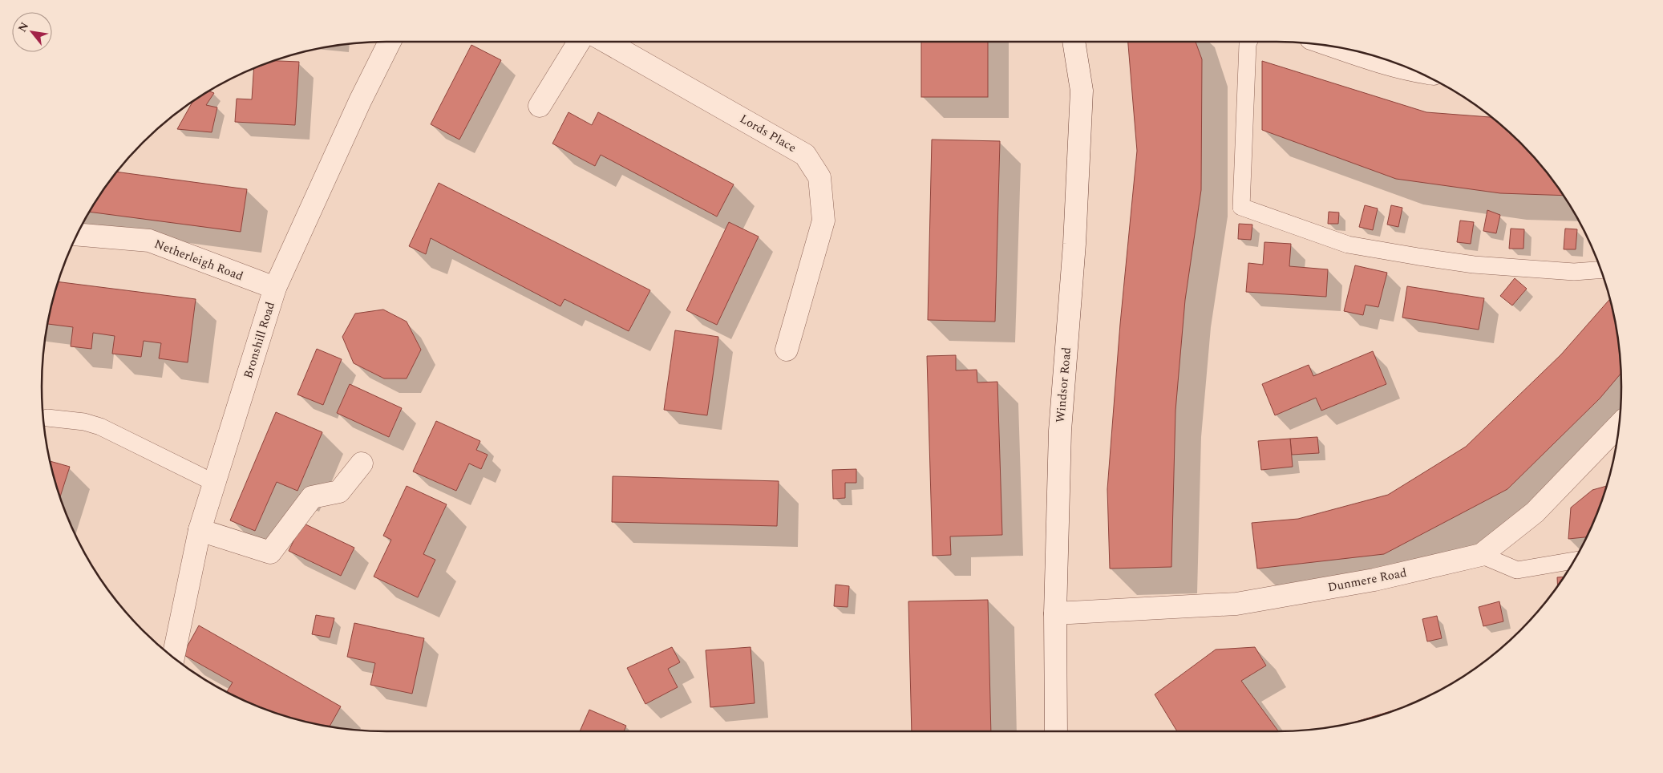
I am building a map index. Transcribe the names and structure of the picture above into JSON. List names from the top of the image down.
{
  "streets": {
    "street": [
      "Lords Place",
      "Netherleigh Road",
      "Bronshill Road",
      "Windsor Road",
      "Dunmere Road"
    ]
  },
  "crossings": [
    ["Netherleigh Road", "Bronshill Road"],
    ["Windsor Road", "Dunmere Road"]
  ],
  "north": "top left"
}
